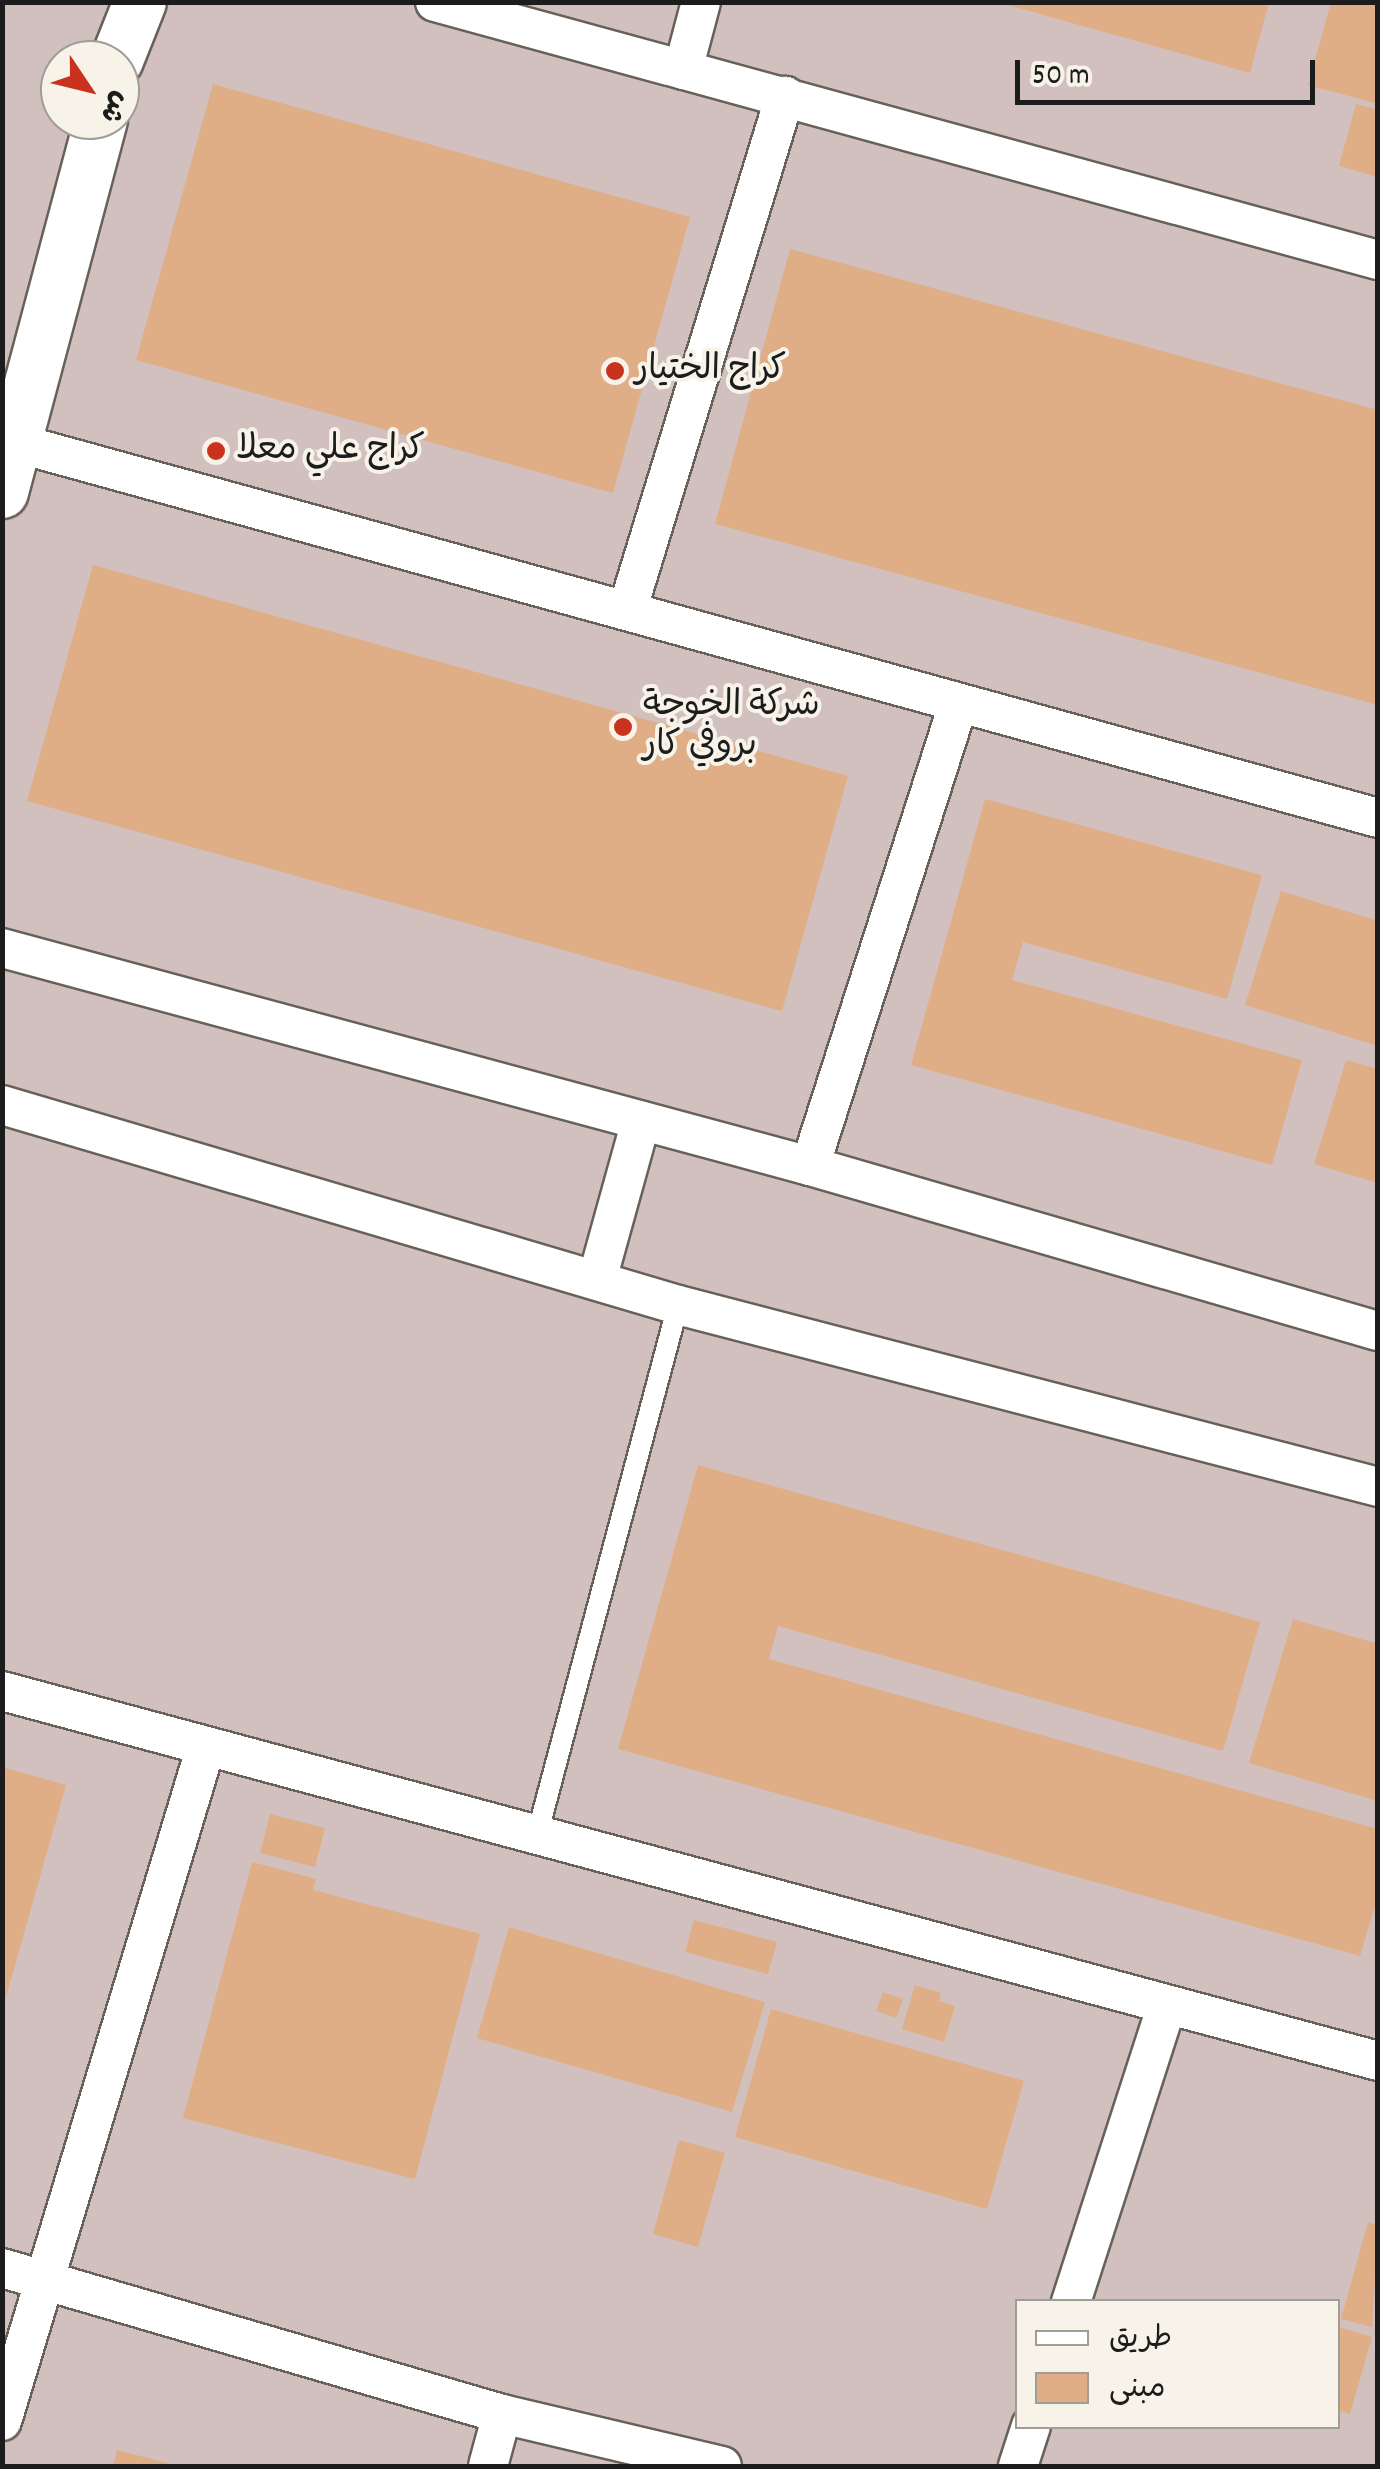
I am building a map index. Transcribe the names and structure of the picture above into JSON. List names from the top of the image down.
{
  "places": ["كراج الختيار", "كراج علي معلا", "شركة الخوجة بروفي كار"],
  "legend": ["طريق", "مبنى"],
  "scale_bar": "50 m",
  "north": "bottom right"
}
